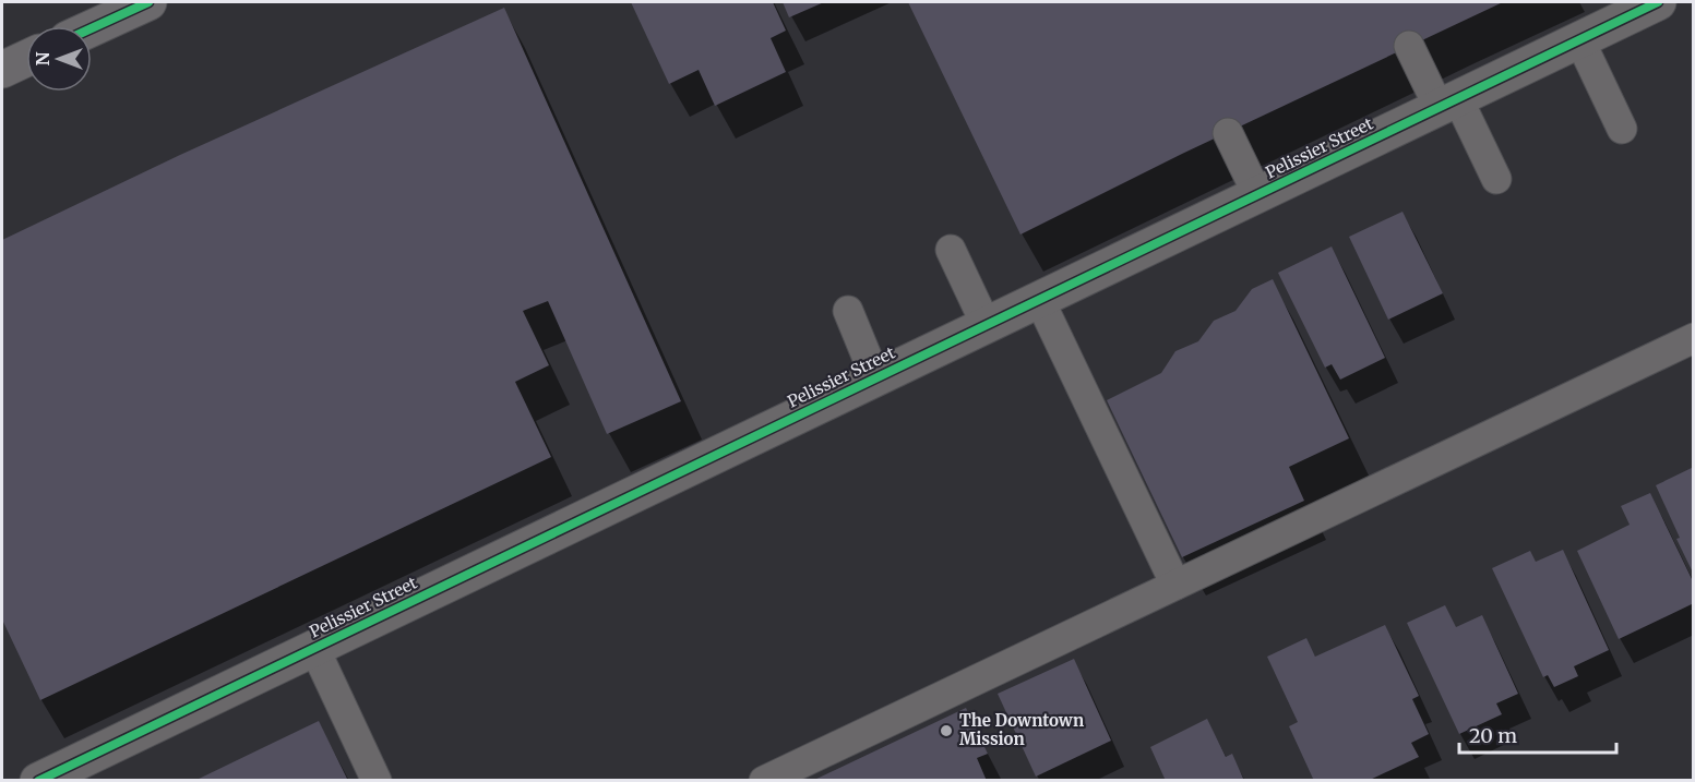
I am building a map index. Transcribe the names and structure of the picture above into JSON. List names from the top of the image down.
{
  "streets": {
    "street": ["Pelissier Street"]
  },
  "places": ["The Downtown Mission"],
  "scale_bar": "20 m",
  "north": "left"
}
